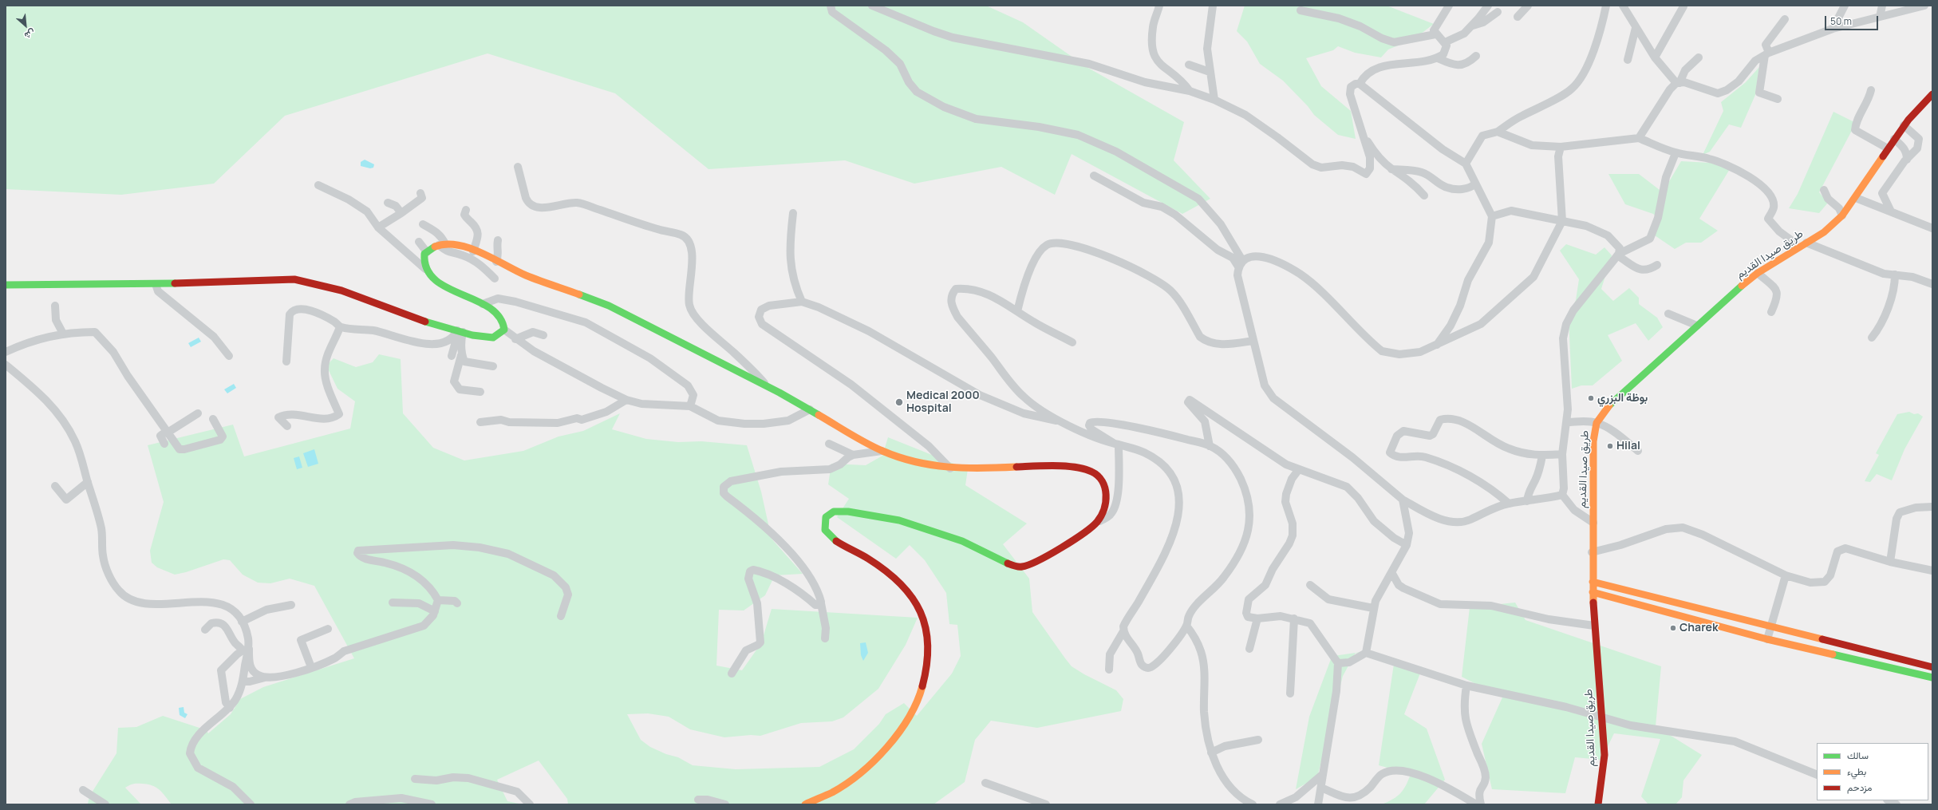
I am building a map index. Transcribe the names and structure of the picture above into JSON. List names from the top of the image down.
{
  "streets": {
    "main road": ["طريق صيدا القديم"]
  },
  "places": [
    "بوظة البزري",
    "Medical 2000 Hospital",
    "Hilal",
    "Charek"
  ],
  "legend": ["سالك", "بطيء", "مزدحم"],
  "scale_bar": "50 m",
  "north": "bottom right"
}
